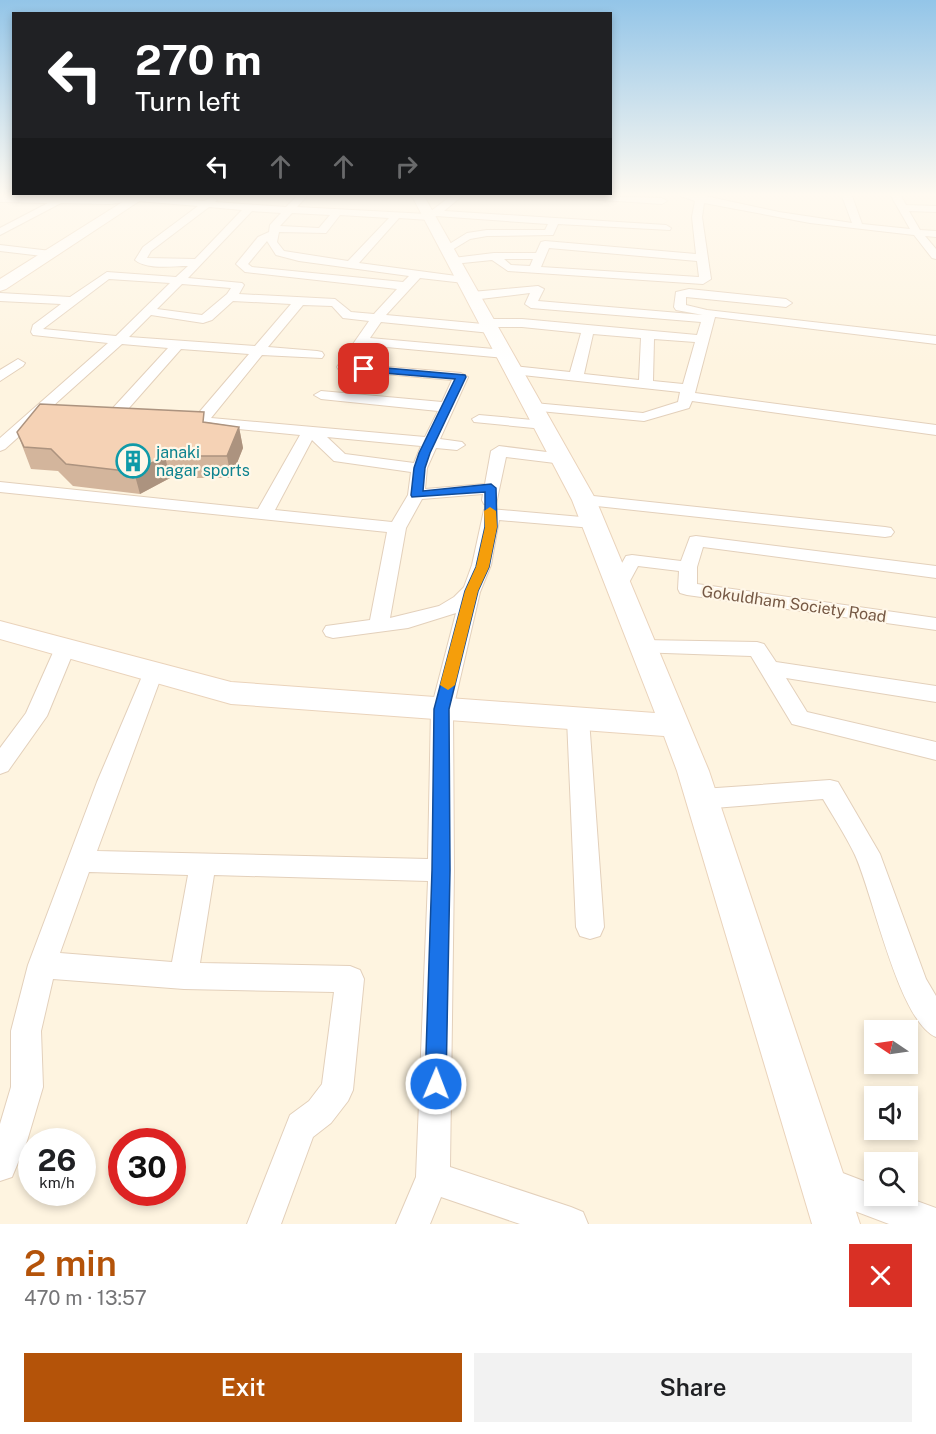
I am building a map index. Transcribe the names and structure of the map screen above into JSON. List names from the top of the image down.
{
  "streets": {
    "street": ["Gokuldham Society Road"]
  },
  "places": {
    "building": ["janaki nagar sports"]
  },
  "north": "left",
  "page": {
    "turn": ["270 m", "Turn left"],
    "speed": "26 km/h",
    "limit": "30",
    "heading": ["2 min", "470 m · 13:57"],
    "buttons": ["Exit", "Share"]
  }
}
